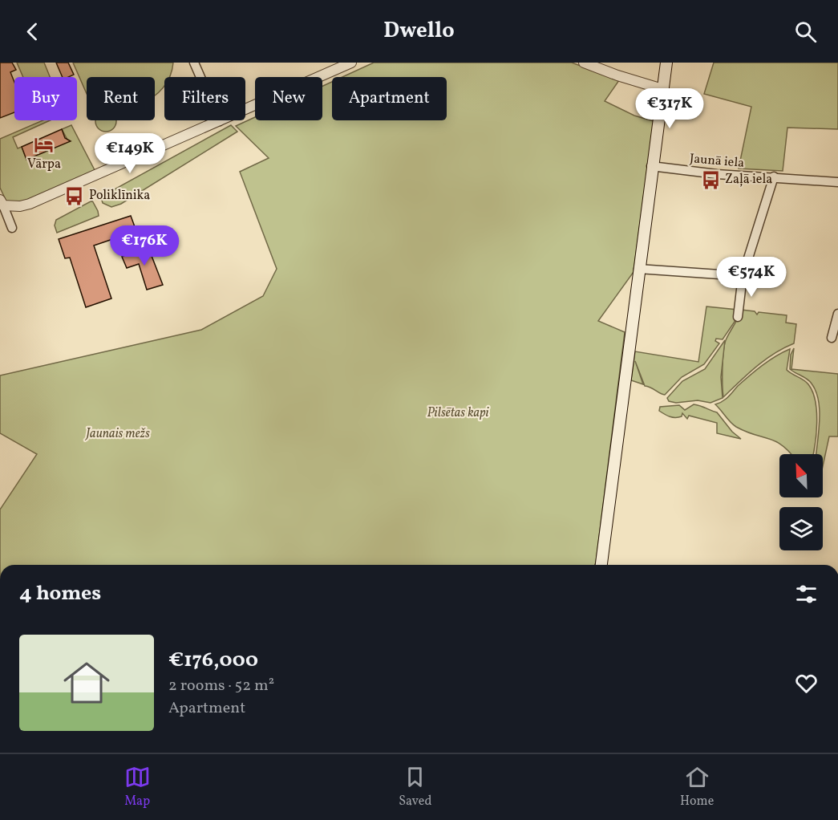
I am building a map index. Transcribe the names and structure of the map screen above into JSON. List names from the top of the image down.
{
  "streets": {
    "street": ["Jaunā iela"]
  },
  "parks": ["Pilsētas kapi", "Jaunais mežs"],
  "places": {
    "hotel": ["Vārpa"],
    "bus stop": ["Zaļā iela", "Poliklīnika"]
  },
  "north": "top left",
  "page": {
    "header": "Dwello",
    "chip": [
      "Buy",
      "Rent",
      "Filters",
      "New",
      "Apartment"
    ],
    "price": [
      "€317K",
      "€149K",
      "€176K",
      "€574K"
    ],
    "heading": "4 homes",
    "list": [
      {
        "name": "€176,000",
        "note": "2 rooms · 52 m² · Apartment"
      }
    ],
    "tabs": ["Map", "Saved", "Home"]
  }
}
